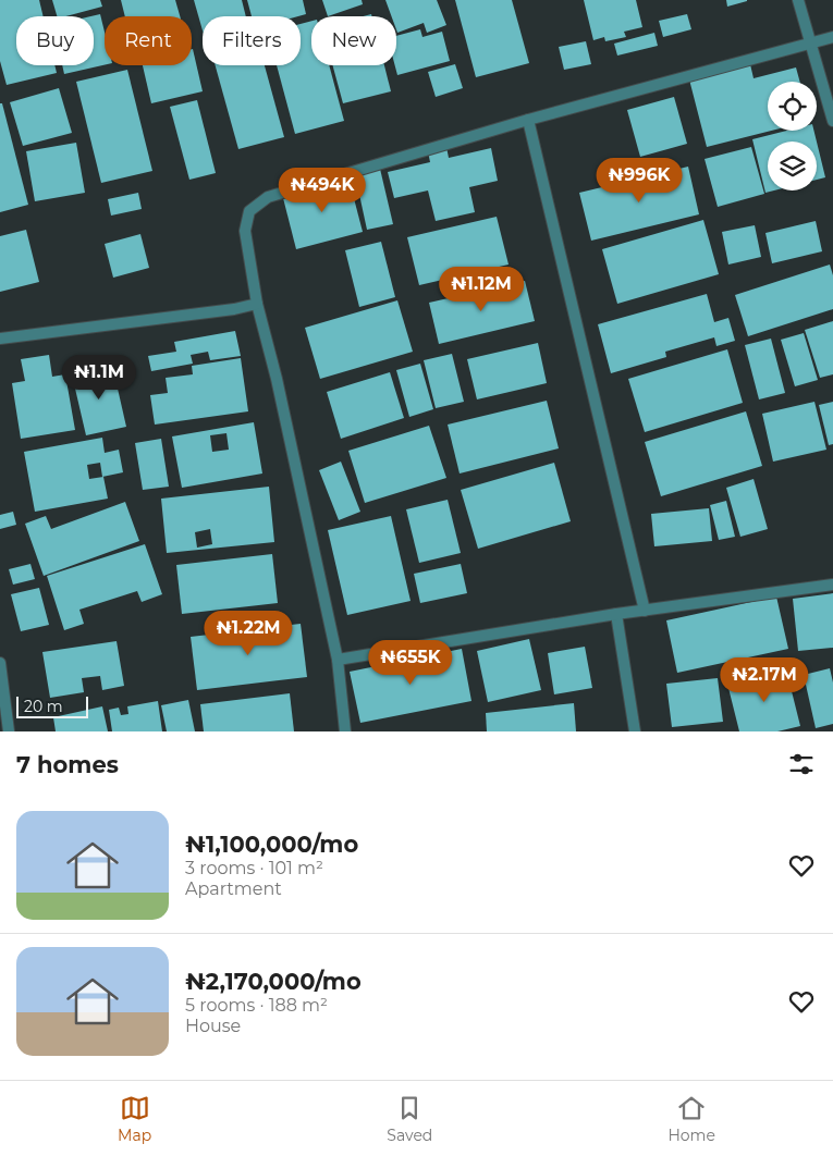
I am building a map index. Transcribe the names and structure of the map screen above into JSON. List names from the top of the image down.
{
  "scale_bar": "20 m",
  "page": {
    "chip": [
      "Buy",
      "Rent",
      "Filters",
      "New"
    ],
    "price": [
      "₦996K",
      "₦494K",
      "₦1.12M",
      "₦1.1M",
      "₦1.22M",
      "₦655K",
      "₦2.17M"
    ],
    "scale": "20 m",
    "heading": "7 homes",
    "list": [
      {
        "name": "₦1,100,000/mo",
        "note": "3 rooms · 101 m² · Apartment"
      },
      {
        "name": "₦2,170,000/mo",
        "note": "5 rooms · 188 m² · House"
      }
    ],
    "tabs": ["Map", "Saved", "Home"]
  }
}
